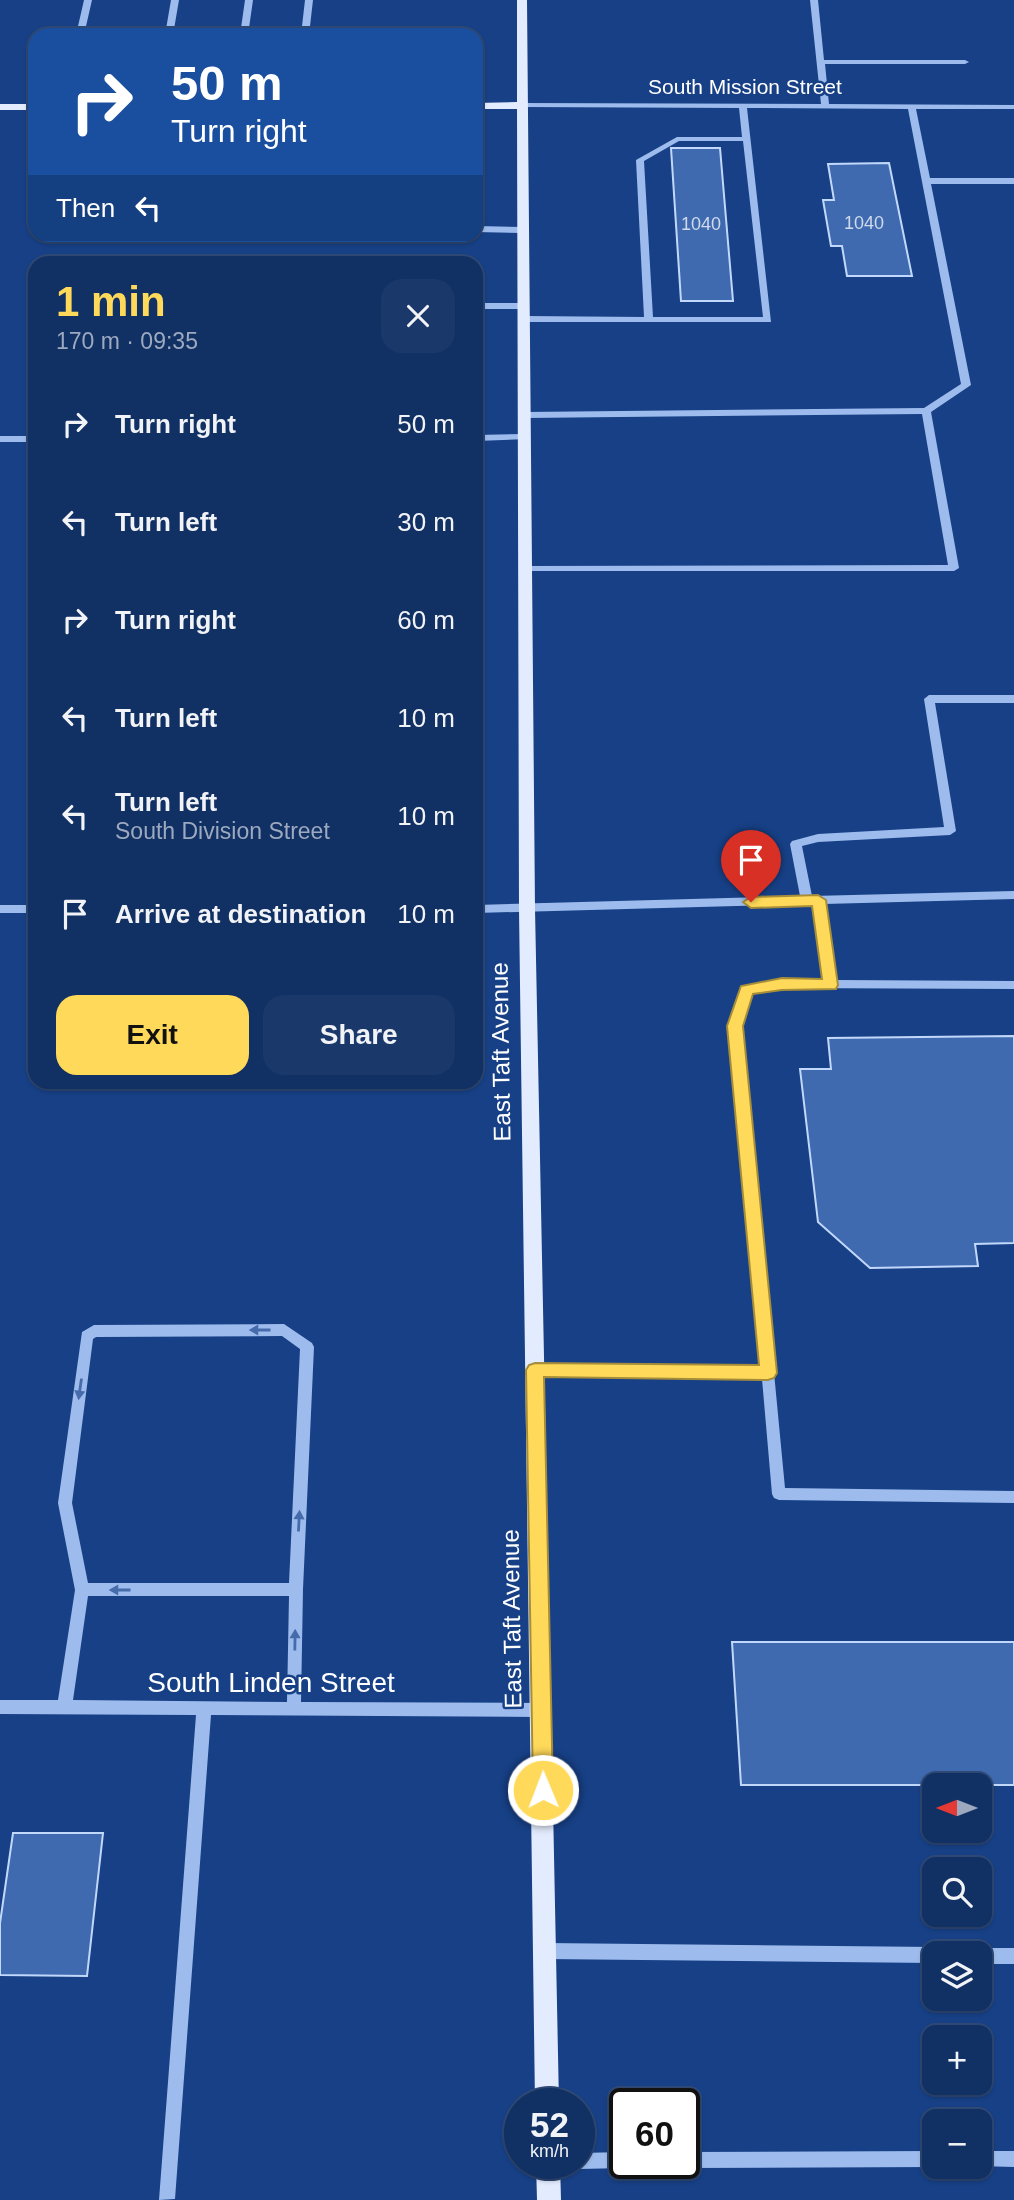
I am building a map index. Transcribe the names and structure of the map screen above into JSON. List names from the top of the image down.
{
  "streets": {
    "main road": ["South Mission Street", "East Taft Avenue"],
    "street": ["South Linden Street"]
  },
  "crossings": [
    ["South Mission Street", "East Taft Avenue"],
    ["East Taft Avenue", "South Linden Street"]
  ],
  "house_numbers": ["1040", "1040"],
  "north": "left",
  "page": {
    "turn": ["50 m", "Turn right"],
    "then": "Then",
    "heading": ["1 min", "170 m · 09:35"],
    "list": [
      {
        "name": "Turn right",
        "value": "50 m"
      },
      {
        "name": "Turn left",
        "value": "30 m"
      },
      {
        "name": "Turn right",
        "value": "60 m"
      },
      {
        "name": "Turn left",
        "value": "10 m"
      },
      {
        "name": "Turn left",
        "note": "South Division Street",
        "value": "10 m"
      },
      {
        "name": "Arrive at destination",
        "value": "10 m"
      }
    ],
    "buttons": ["Exit", "Share"],
    "map_buttons": ["+", "−"],
    "speed": "52 km/h",
    "limit": "60"
  }
}
